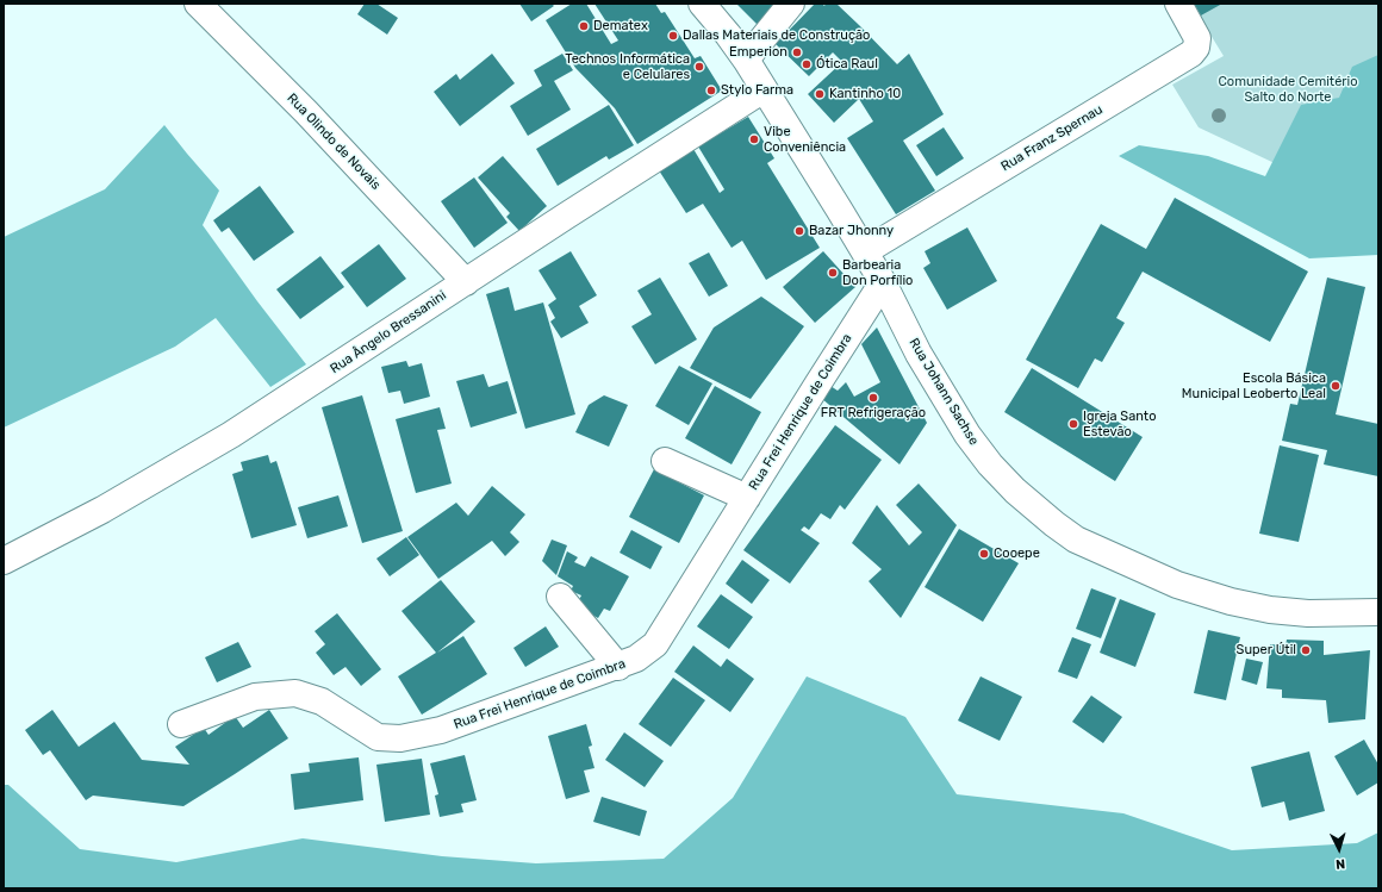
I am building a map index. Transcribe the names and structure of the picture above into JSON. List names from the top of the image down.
{
  "streets": {
    "street": [
      "Rua Franz Spernau",
      "Rua Olindo de Novais",
      "Rua Ângelo Bressanini",
      "Rua Johann Sachse",
      "Rua Frei Henrique de Coimbra"
    ]
  },
  "crossings": [
    ["Rua Franz Spernau", "Rua Johann Sachse"],
    ["Rua Olindo de Novais", "Rua Ângelo Bressanini"],
    ["Rua Ângelo Bressanini", "Rua Johann Sachse"],
    ["Rua Johann Sachse", "Rua Frei Henrique de Coimbra"]
  ],
  "parks": ["Comunidade Cemitério Salto do Norte"],
  "places": [
    "Dematex",
    "Dallas Materiais de Construção",
    "Emperion",
    "Ótica Raul",
    "Technos Informática e Celulares",
    "Stylo Farma",
    "Kantinho 10",
    "Vibe Conveniência",
    "Bazar Jhonny",
    "Barbearia Don Porfílio",
    "Escola Básica Municipal Leoberto Leal",
    "FRT Refrigeração",
    "Igreja Santo Estevão",
    "Cooepe",
    "Super Útil"
  ],
  "north": "bottom"
}
